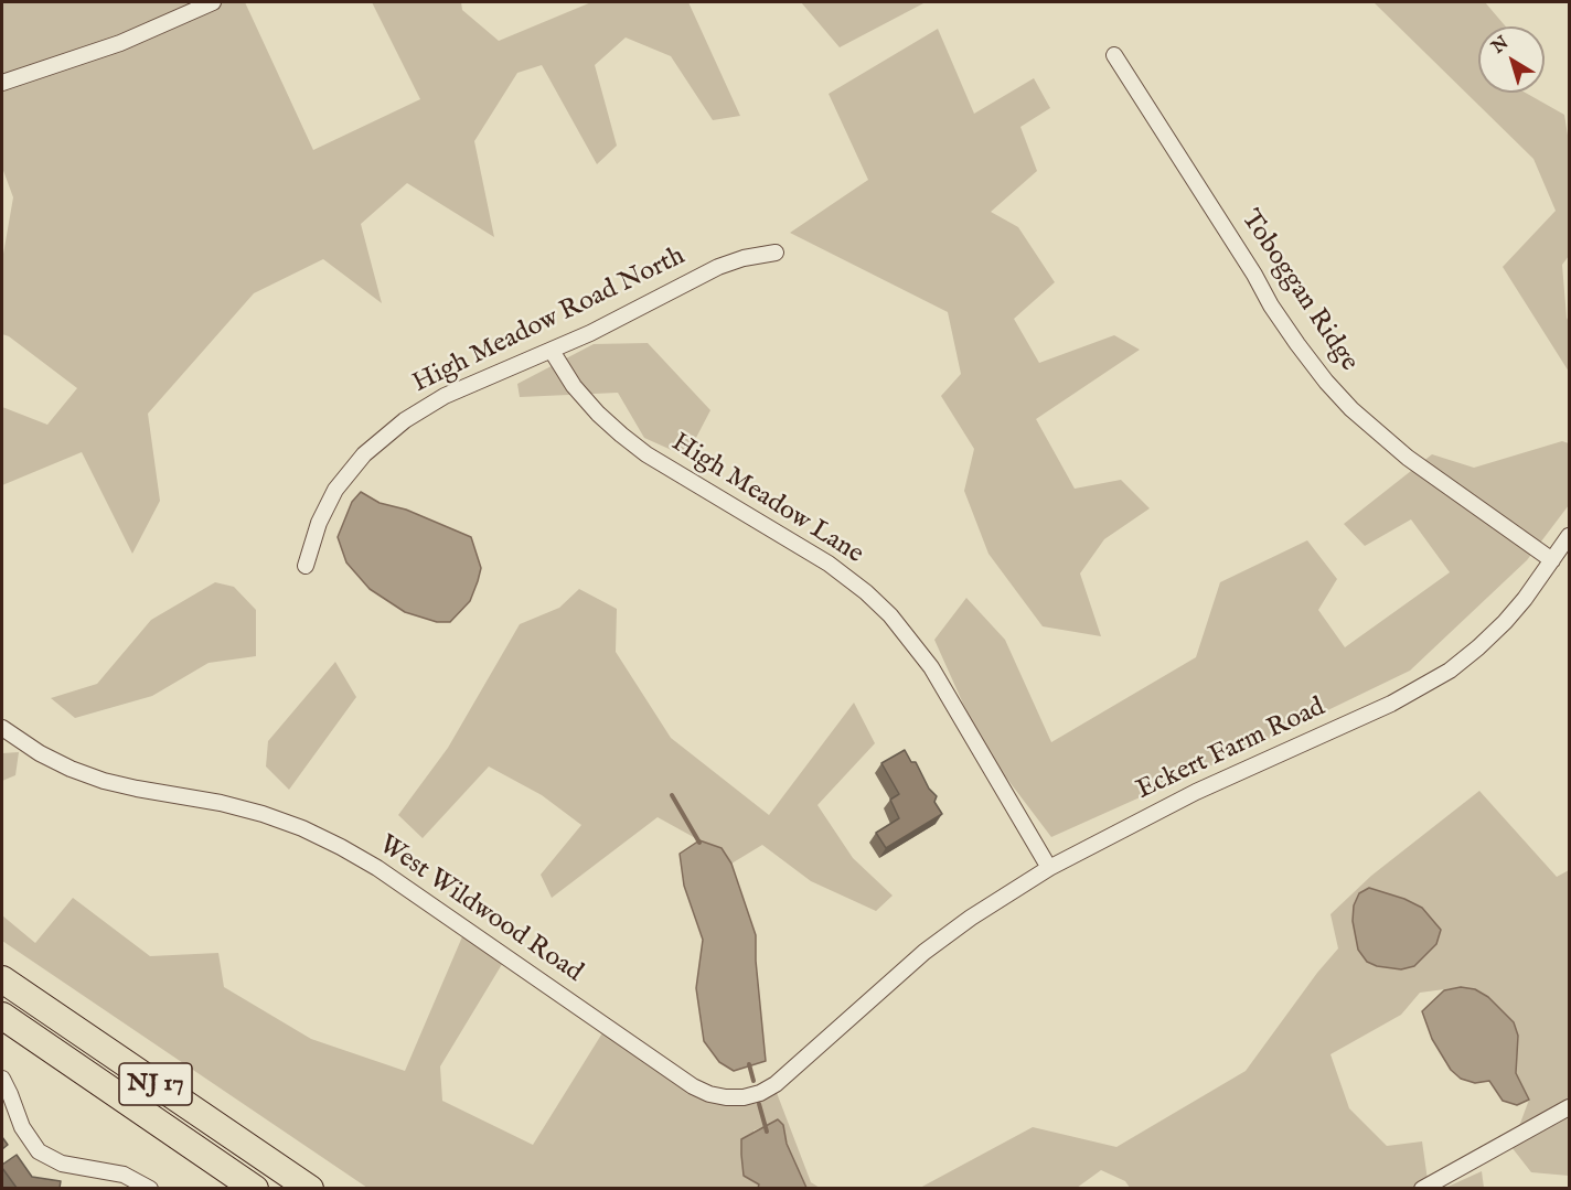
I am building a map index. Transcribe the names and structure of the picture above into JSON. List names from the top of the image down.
{
  "streets": {
    "highway": ["NJ 17"],
    "street": [
      "Toboggan Ridge",
      "High Meadow Road North",
      "High Meadow Lane",
      "Eckert Farm Road",
      "West Wildwood Road"
    ]
  },
  "crossings": [
    ["Toboggan Ridge", "Eckert Farm Road"],
    ["High Meadow Road North", "High Meadow Lane"],
    ["High Meadow Lane", "Eckert Farm Road"],
    ["Eckert Farm Road", "West Wildwood Road"]
  ],
  "north": "top left"
}
